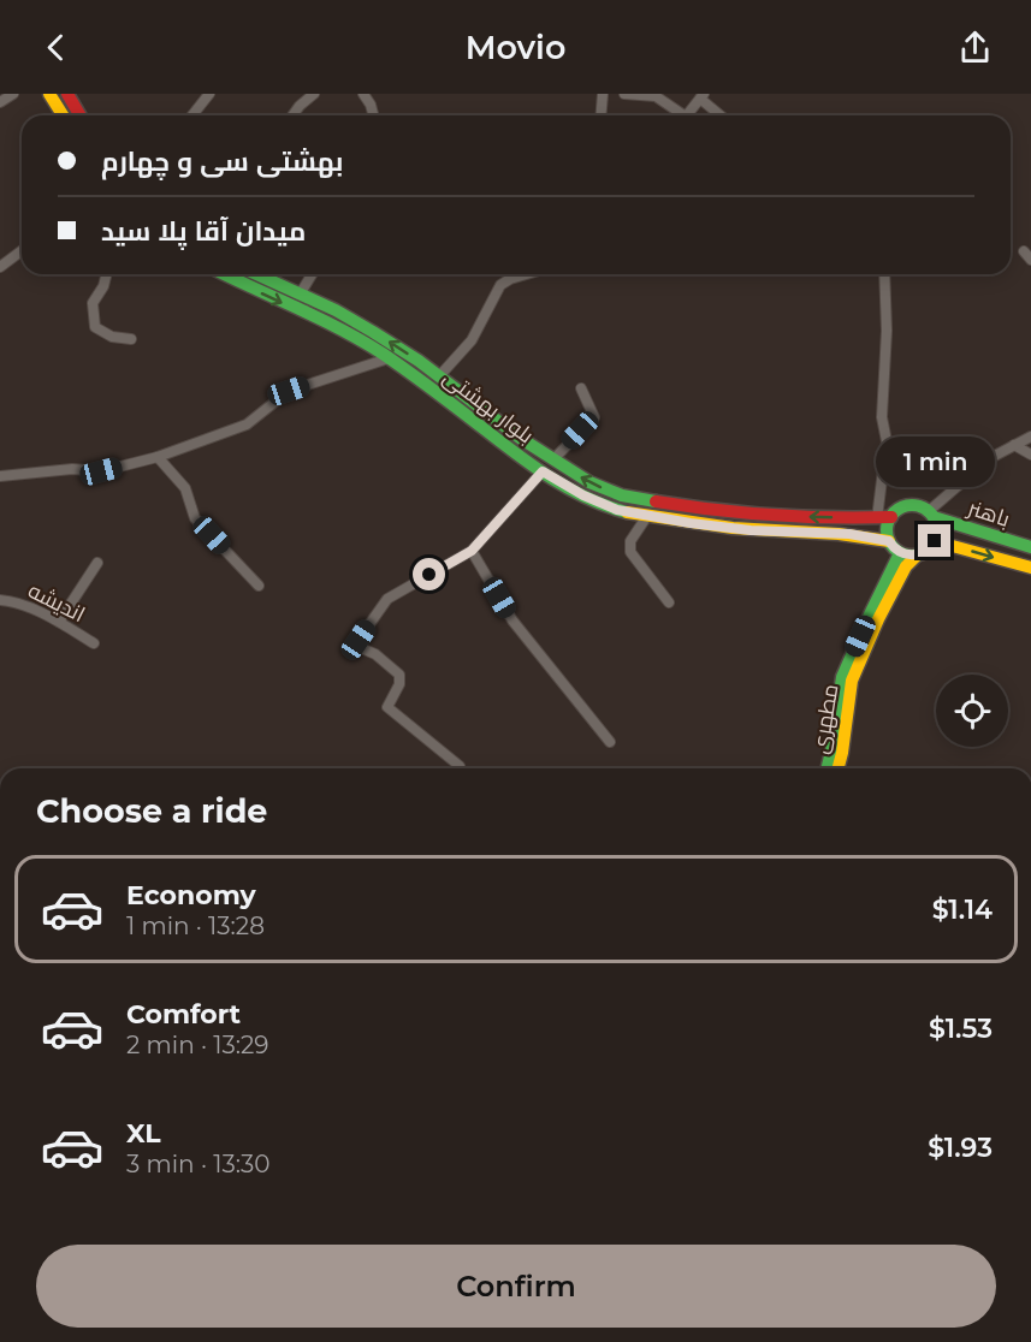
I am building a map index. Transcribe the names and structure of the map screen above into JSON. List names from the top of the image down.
{
  "streets": {
    "main road": ["بلوار بهشتی", "باهنر", "مطهری"],
    "street": ["اندیشه"]
  },
  "crossings": [
    ["بلوار بهشتی", "باهنر"],
    ["بلوار بهشتی", "مطهری"],
    ["باهنر", "مطهری"]
  ],
  "page": {
    "header": "Movio",
    "banner": ["بهشتی سی و چهارم", "میدان آقا پلا سید"],
    "bubble": "1 min",
    "heading": "Choose a ride",
    "list": [
      {
        "name": "Economy",
        "note": "1 min · 13:28",
        "value": "$1.14"
      },
      {
        "name": "Comfort",
        "note": "2 min · 13:29",
        "value": "$1.53"
      },
      {
        "name": "XL",
        "note": "3 min · 13:30",
        "value": "$1.93"
      }
    ],
    "buttons": "Confirm"
  }
}
